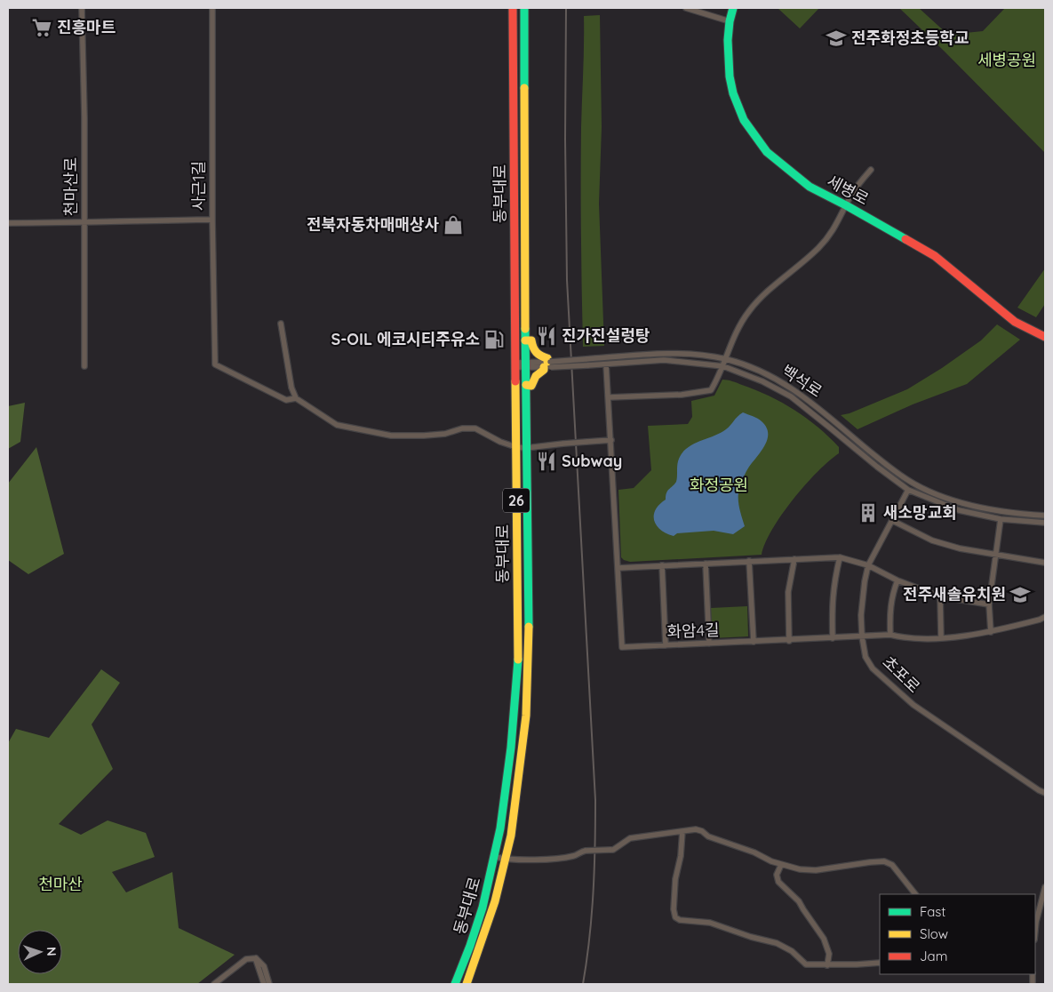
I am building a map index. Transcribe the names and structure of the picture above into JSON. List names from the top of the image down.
{
  "streets": {
    "main road": ["세병로", "동부대로", "26"],
    "street": [
      "사근1길",
      "천마산로",
      "백석로",
      "화암4길",
      "초포로"
    ]
  },
  "crossings": [
    ["동부대로", "백석로"],
    ["백석로", "화암4길"],
    ["백석로", "초포로"],
    ["화암4길", "초포로"]
  ],
  "parks": ["세병공원", "화정공원", "천마산"],
  "places": {
    "supermarket": ["진흥마트"],
    "school or university": ["전주화정초등학교", "전주새솔유치원"],
    "shop": ["전북자동차매매상사"],
    "restaurant": ["진가진설렁탕", "Subway"],
    "fuel station": ["S-OIL 에코시티주유소"],
    "building": ["새소망교회"]
  },
  "legend": ["Fast", "Slow", "Jam"],
  "north": "right"
}
